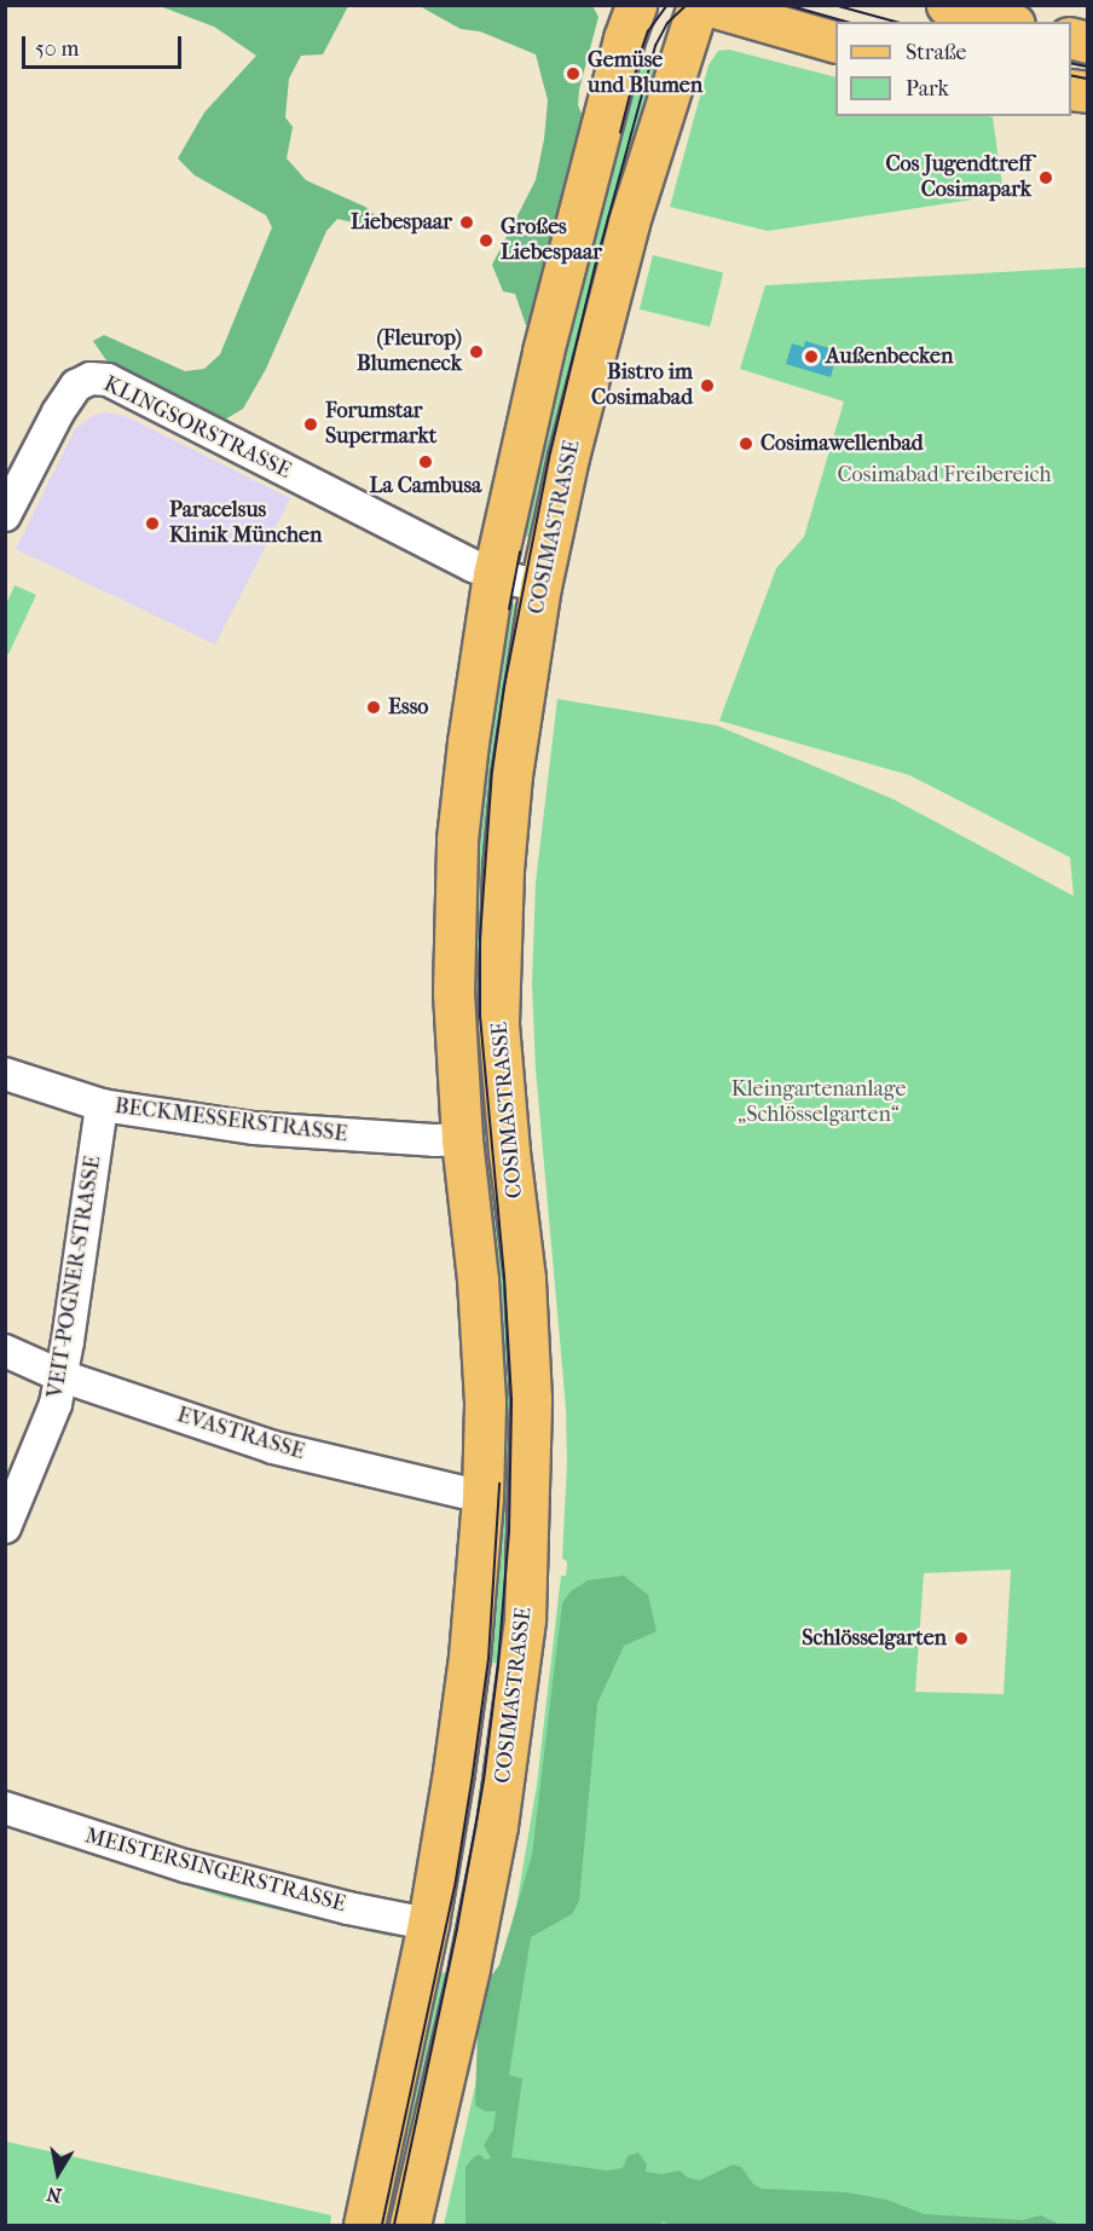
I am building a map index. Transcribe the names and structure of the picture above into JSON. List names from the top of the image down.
{
  "streets": {
    "main road": ["COSIMASTRASSE"],
    "street": [
      "KLINGSORSTRASSE",
      "BECKMESSERSTRASSE",
      "VEIT-POGNER-STRASSE",
      "EVASTRASSE",
      "MEISTERSINGERSTRASSE"
    ]
  },
  "crossings": [
    ["KLINGSORSTRASSE", "COSIMASTRASSE"],
    ["COSIMASTRASSE", "BECKMESSERSTRASSE"],
    ["COSIMASTRASSE", "EVASTRASSE"],
    ["COSIMASTRASSE", "MEISTERSINGERSTRASSE"],
    ["BECKMESSERSTRASSE", "VEIT-POGNER-STRASSE"],
    ["VEIT-POGNER-STRASSE", "EVASTRASSE"]
  ],
  "parks": ["Cosimabad Freibereich", "Kleingartenanlage „Schlösselgarten“"],
  "places": [
    "Gemüse und Blumen",
    "Cos Jugendtreff Cosimapark",
    "Liebespaar",
    "Großes Liebespaar",
    "(Fleurop) Blumeneck",
    "Außenbecken",
    "Bistro im Cosimabad",
    "Forumstar Supermarkt",
    "Cosimawellenbad",
    "La Cambusa",
    "Paracelsus Klinik München",
    "Esso",
    "Schlösselgarten"
  ],
  "legend": ["Straße", "Park"],
  "scale_bar": "50 m",
  "north": "bottom"
}
